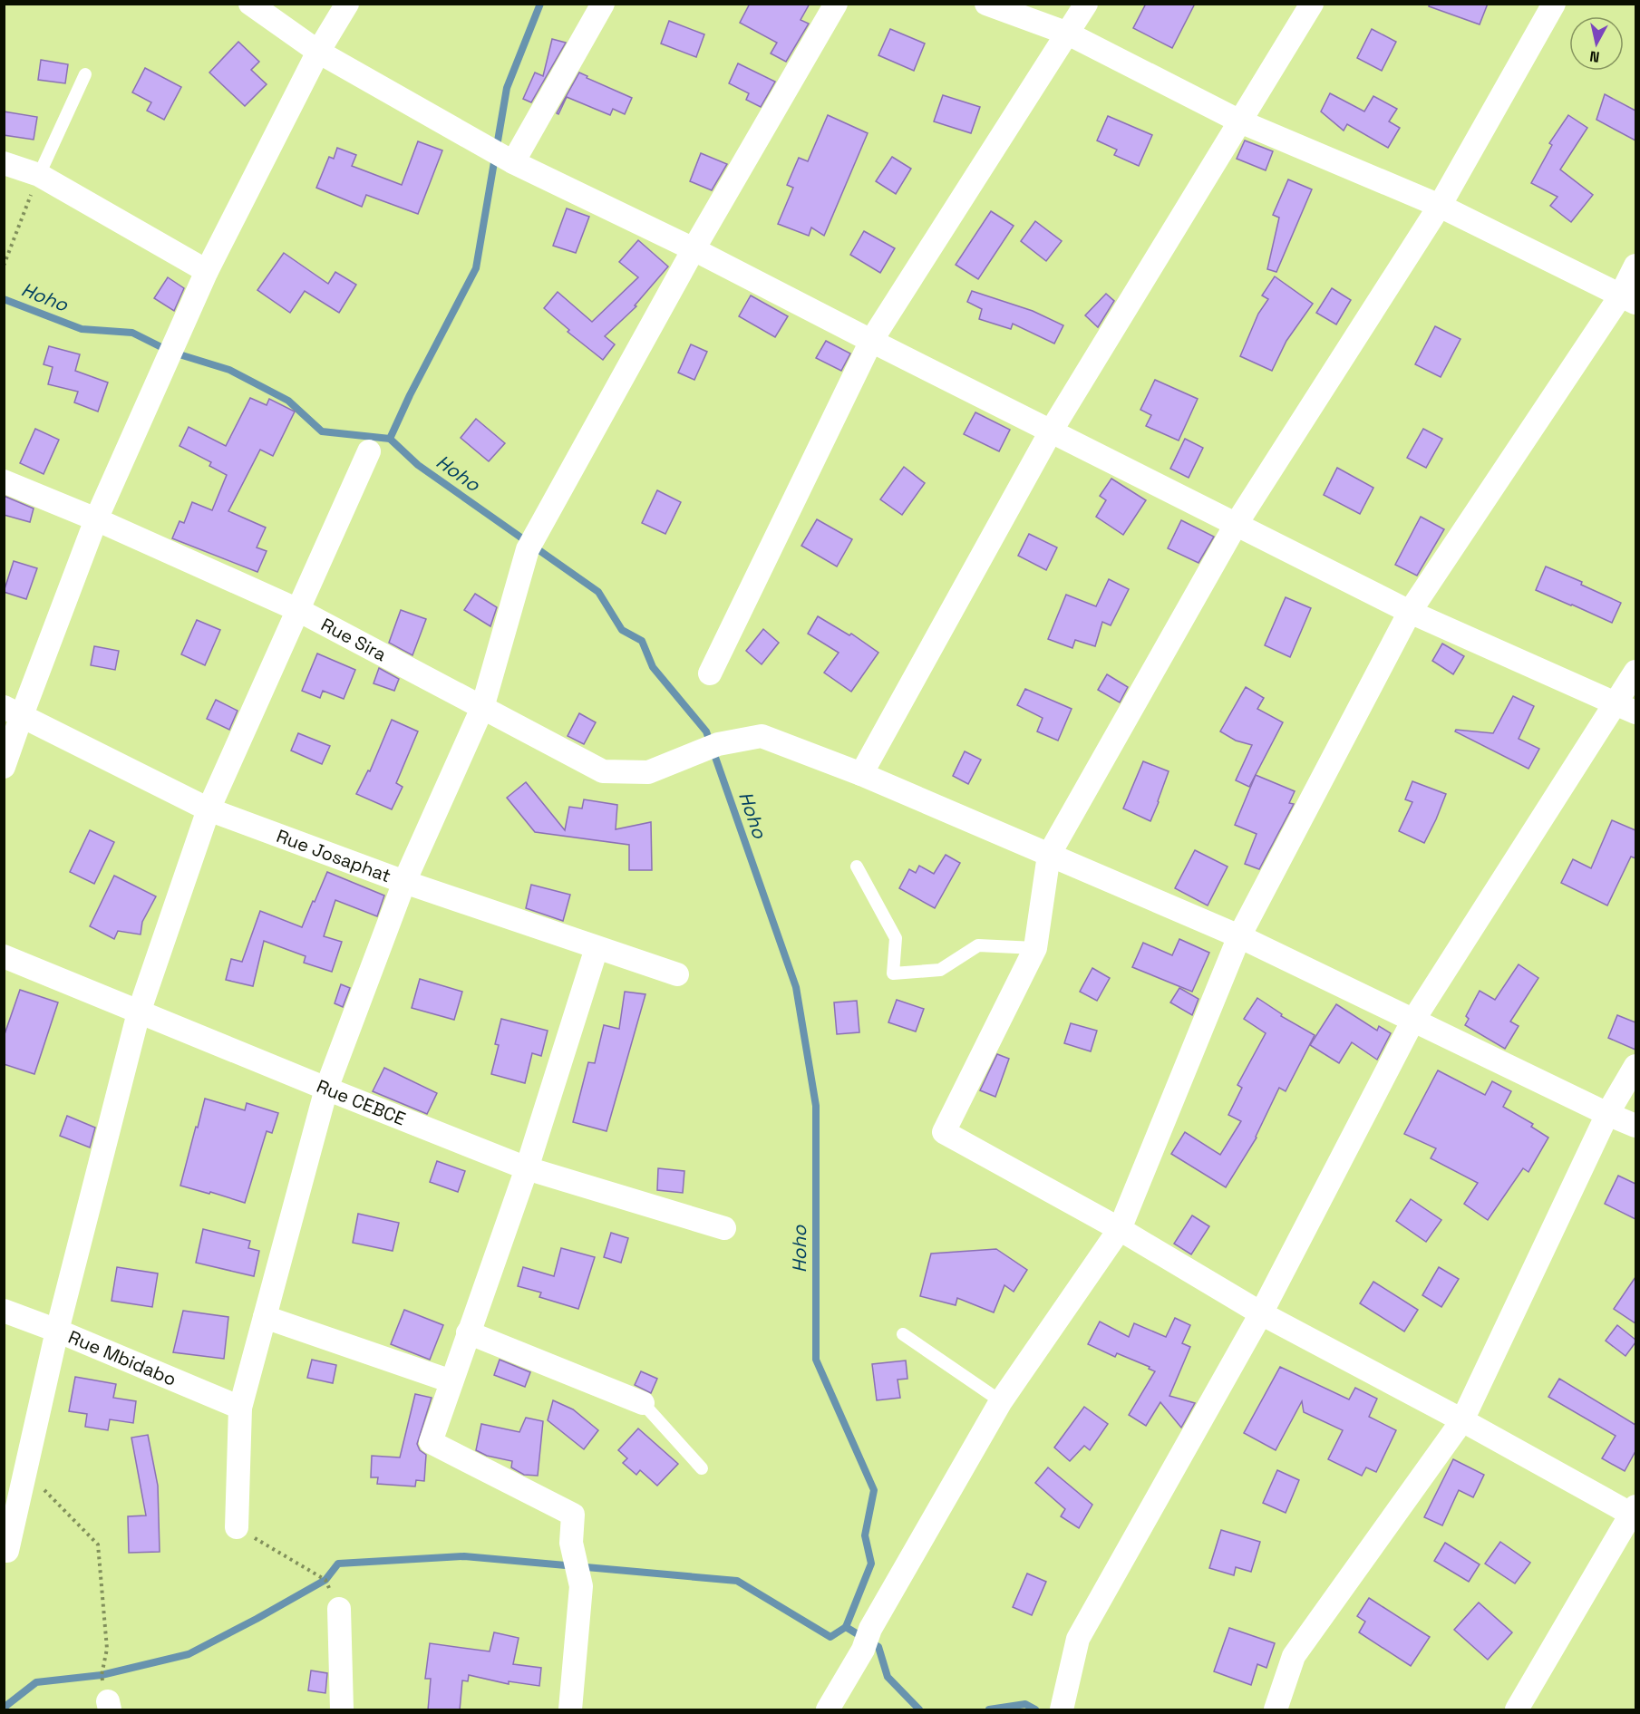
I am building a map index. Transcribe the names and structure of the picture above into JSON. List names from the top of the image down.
{
  "streets": {
    "street": [
      "Rue Sira",
      "Rue Josaphat",
      "Rue CEBCE",
      "Rue Mbidabo"
    ]
  },
  "water": ["Hoho"],
  "north": "bottom"
}
